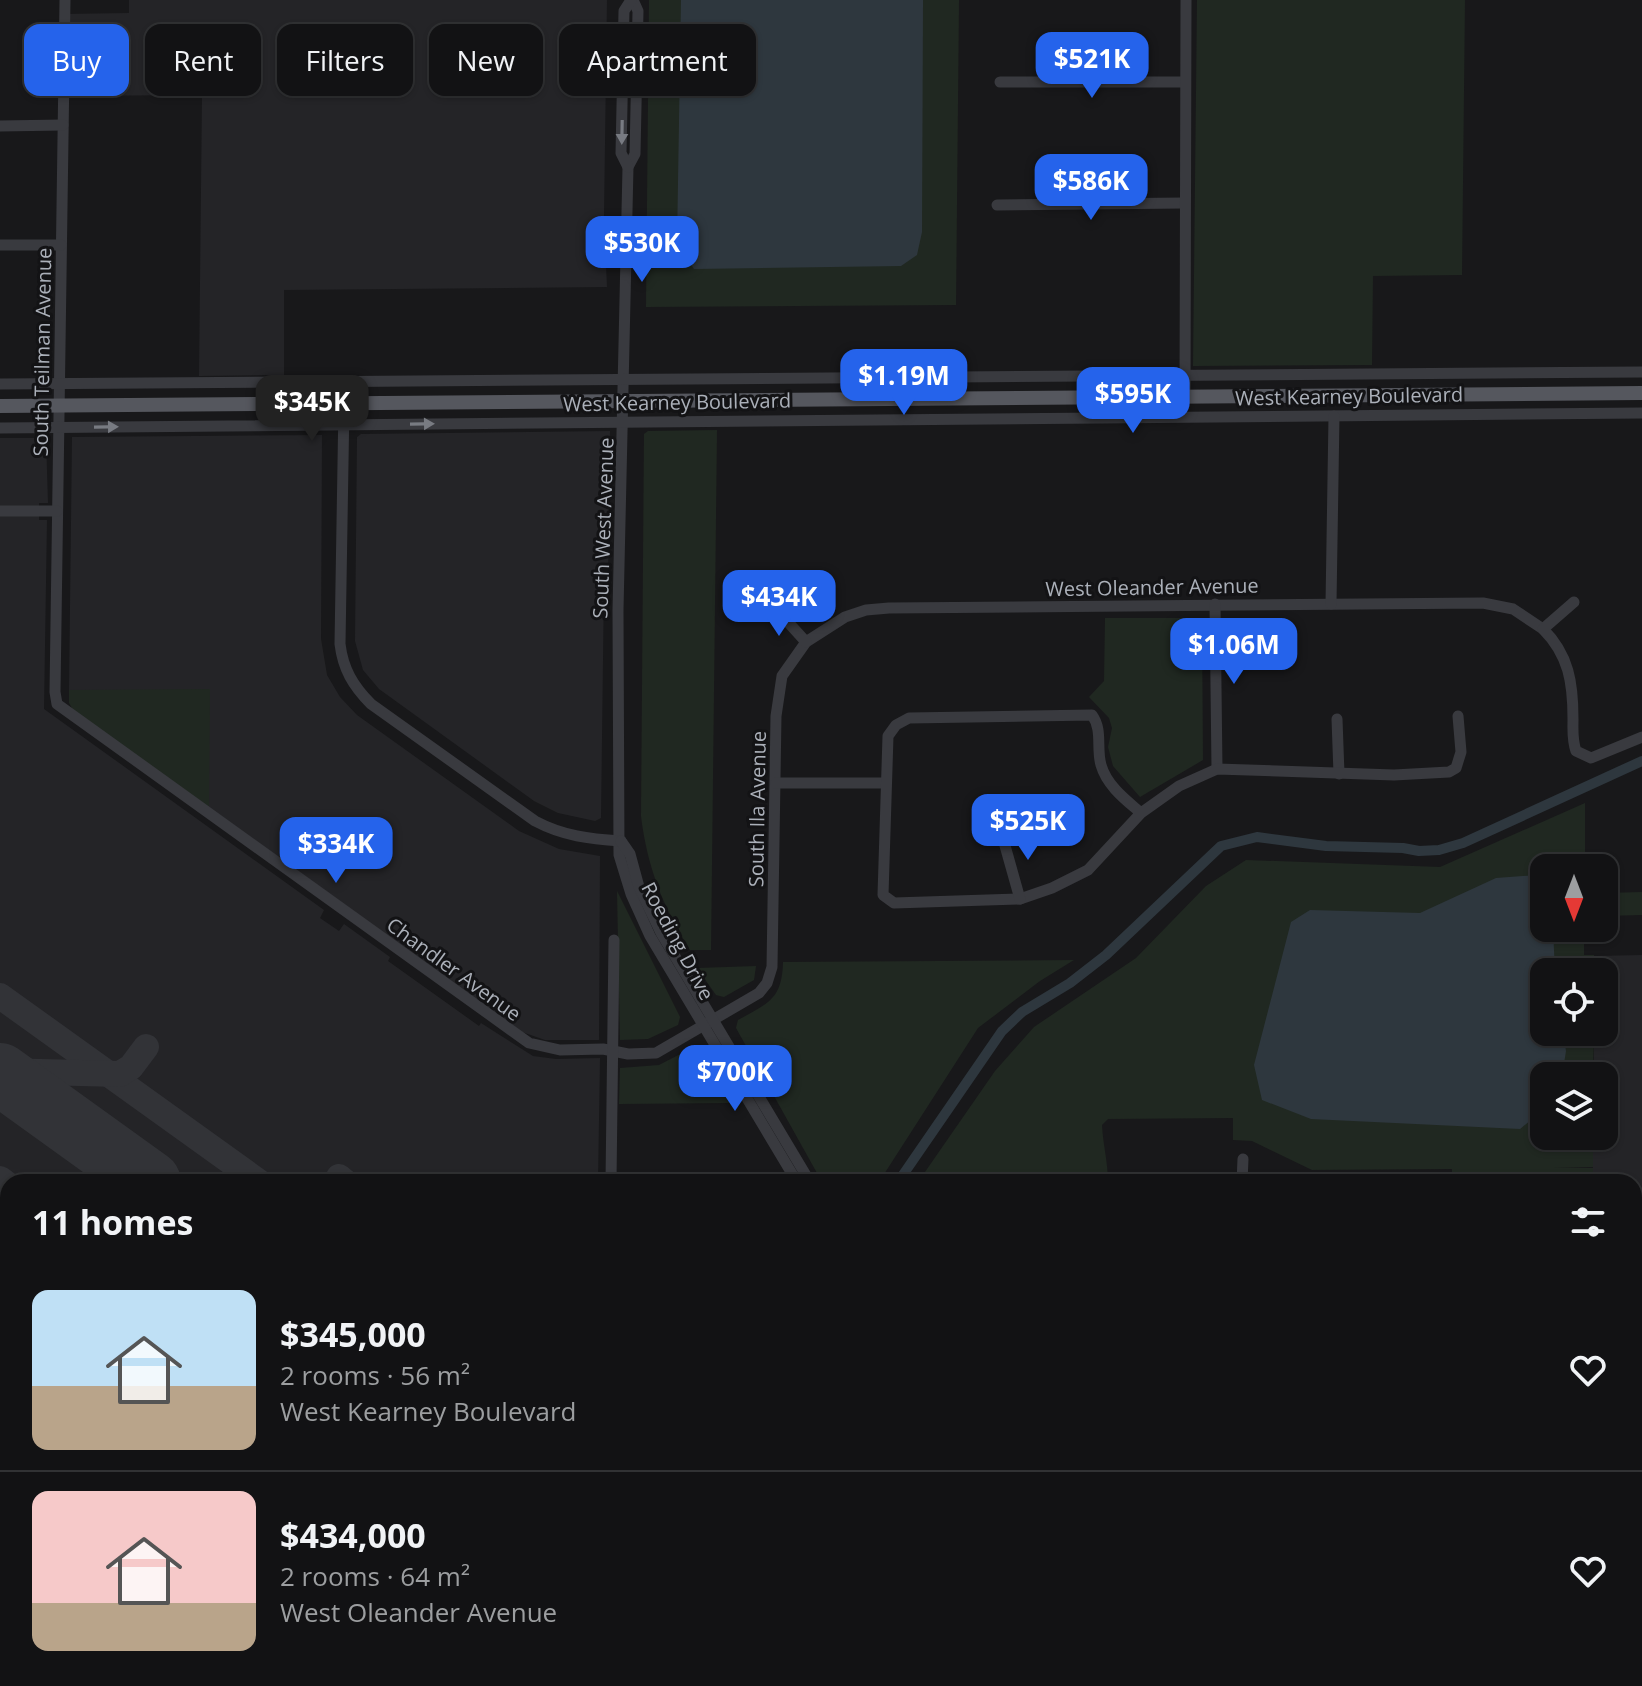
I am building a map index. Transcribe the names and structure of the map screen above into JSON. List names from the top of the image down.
{
  "streets": {
    "main road": ["West Kearney Boulevard"],
    "street": [
      "South Teilman Avenue",
      "South West Avenue",
      "West Oleander Avenue",
      "South Ila Avenue",
      "Roeding Drive",
      "Chandler Avenue"
    ]
  },
  "crossings": [
    ["South Teilman Avenue", "West Kearney Boulevard"],
    ["South Teilman Avenue", "Chandler Avenue"],
    ["West Kearney Boulevard", "South West Avenue"],
    ["South West Avenue", "Roeding Drive"],
    ["West Oleander Avenue", "South Ila Avenue"],
    ["South Ila Avenue", "Chandler Avenue"],
    ["Roeding Drive", "Chandler Avenue"]
  ],
  "north": "bottom",
  "page": {
    "chip": [
      "Buy",
      "Rent",
      "Filters",
      "New",
      "Apartment"
    ],
    "price": [
      "$521K",
      "$586K",
      "$530K",
      "$1.19M",
      "$595K",
      "$345K",
      "$434K",
      "$1.06M",
      "$525K",
      "$334K",
      "$700K"
    ],
    "heading": "11 homes",
    "list": [
      {
        "name": "$345,000",
        "note": "2 rooms · 56 m² · West Kearney Boulevard"
      },
      {
        "name": "$434,000",
        "note": "2 rooms · 64 m² · West Oleander Avenue"
      }
    ]
  }
}
